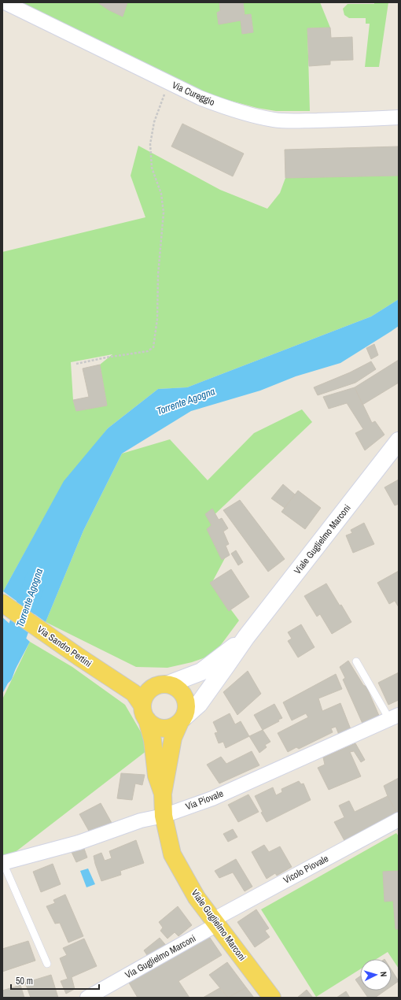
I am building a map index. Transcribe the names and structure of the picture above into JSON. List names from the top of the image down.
{
  "streets": {
    "main road": ["Viale Guglielmo Marconi", "Via Sandro Pertini"],
    "street": [
      "Via Cureggio",
      "Via Piovale",
      "Vicolo Piovale",
      "Via Guglielmo Marconi"
    ]
  },
  "crossings": [
    ["Viale Guglielmo Marconi", "Via Sandro Pertini"],
    ["Viale Guglielmo Marconi", "Via Piovale"],
    ["Viale Guglielmo Marconi", "Vicolo Piovale"],
    ["Viale Guglielmo Marconi", "Via Guglielmo Marconi"],
    ["Vicolo Piovale", "Via Guglielmo Marconi"]
  ],
  "water": ["Torrente Agogna"],
  "scale_bar": "50 m",
  "north": "right"
}
